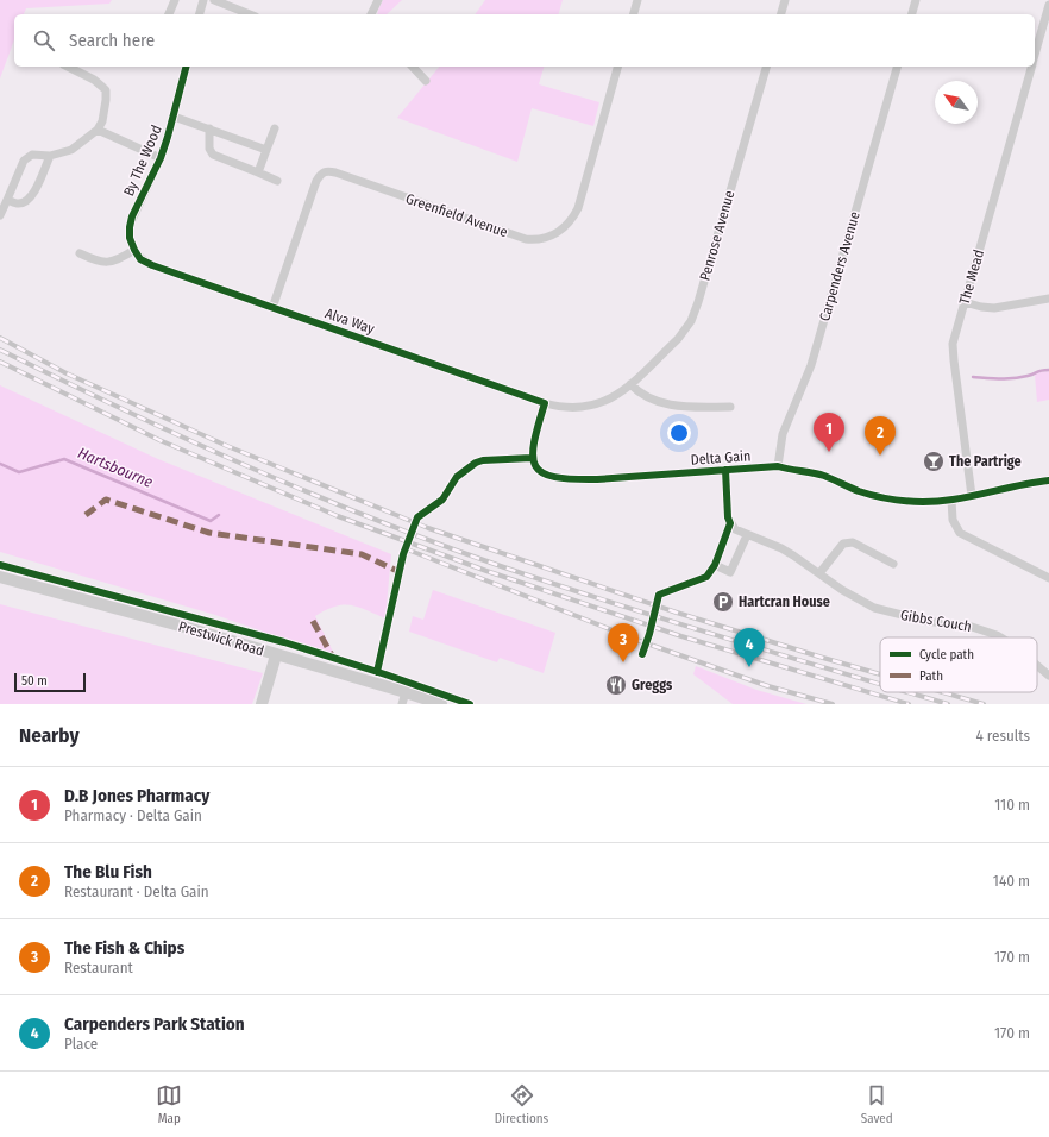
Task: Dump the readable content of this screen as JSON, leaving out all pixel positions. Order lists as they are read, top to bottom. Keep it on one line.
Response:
{"streets":{"main road":["Prestwick Road"],"street":["By The Wood","Greenfield Avenue","Penrose Avenue","Carpenders Avenue","The Mead","Alva Way","Delta Gain","Gibbs Couch"]},"crossings":[["By The Wood","Alva Way"],["Greenfield Avenue","Alva Way"],["Penrose Avenue","Alva Way"],["Penrose Avenue","Delta Gain"],["Carpenders Avenue","Delta Gain"],["The Mead","Delta Gain"],["Alva Way","Delta Gain"]],"water":["Hartsbourne"],"places":{"bar":["The Partrige"],"parking":["Hartcran House"],"restaurant":["Greggs"]},"legend":["Cycle path","Path"],"scale_bar":"50 m","north":"top left","page":{"search":"Search here","pins":["1","2","3","4"],"scale":"50 m","heading":["Nearby","4 results"],"list":[{"mark":"1","name":"D.B Jones Pharmacy","note":"Pharmacy · Delta Gain","value":"110 m"},{"mark":"2","name":"The Blu Fish","note":"Restaurant · Delta Gain","value":"140 m"},{"mark":"3","name":"The Fish & Chips","note":"Restaurant","value":"170 m"},{"mark":"4","name":"Carpenders Park Station","note":"Place","value":"170 m"}],"nav":["Map","Directions","Saved"]}}
